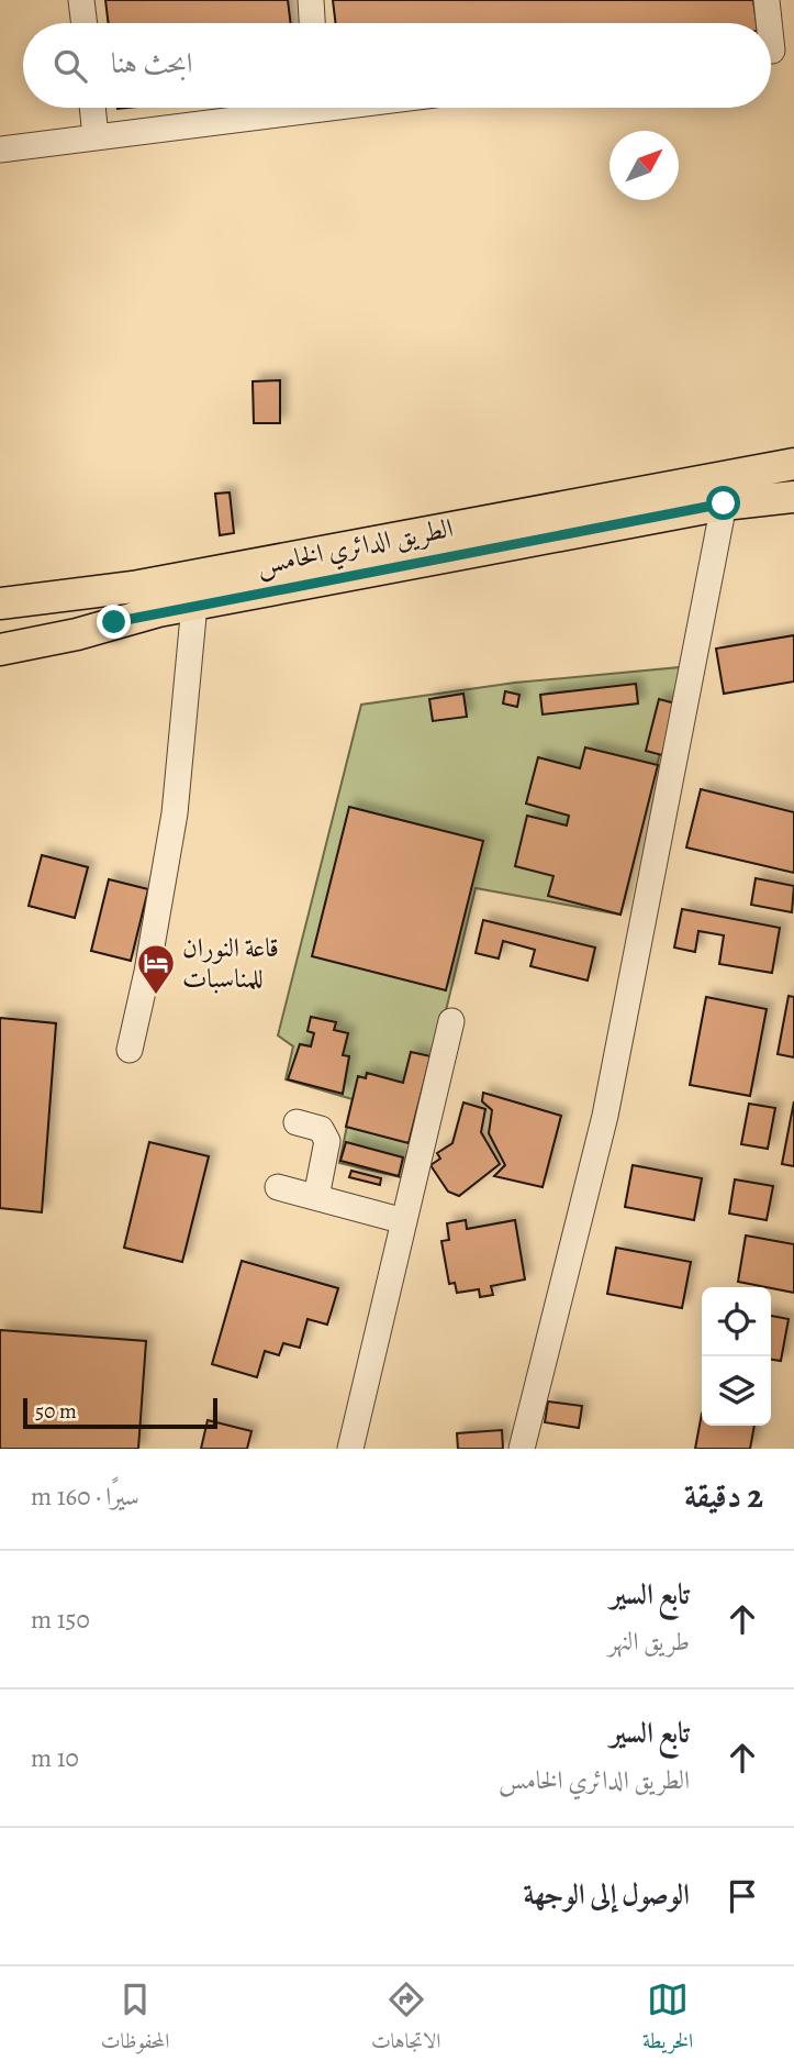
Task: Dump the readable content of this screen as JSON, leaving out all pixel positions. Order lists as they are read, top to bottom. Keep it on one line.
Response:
{"streets":{"main road":["الطريق الدائري الخامس"]},"places":{"hotel":["قاعة النوران للمناسبات"]},"scale_bar":"50 m","north":"top right","page":{"search":"ابحث هنا","scale":"50 m","heading":["2 دقيقة","سيرًا · 160 m"],"list":[["تابع السير","طريق النهر","150 m"],["تابع السير","الطريق الدائري الخامس","10 m"],"الوصول إلى الوجهة"],"nav":["الخريطة","الاتجاهات","المحفوظات"]}}
